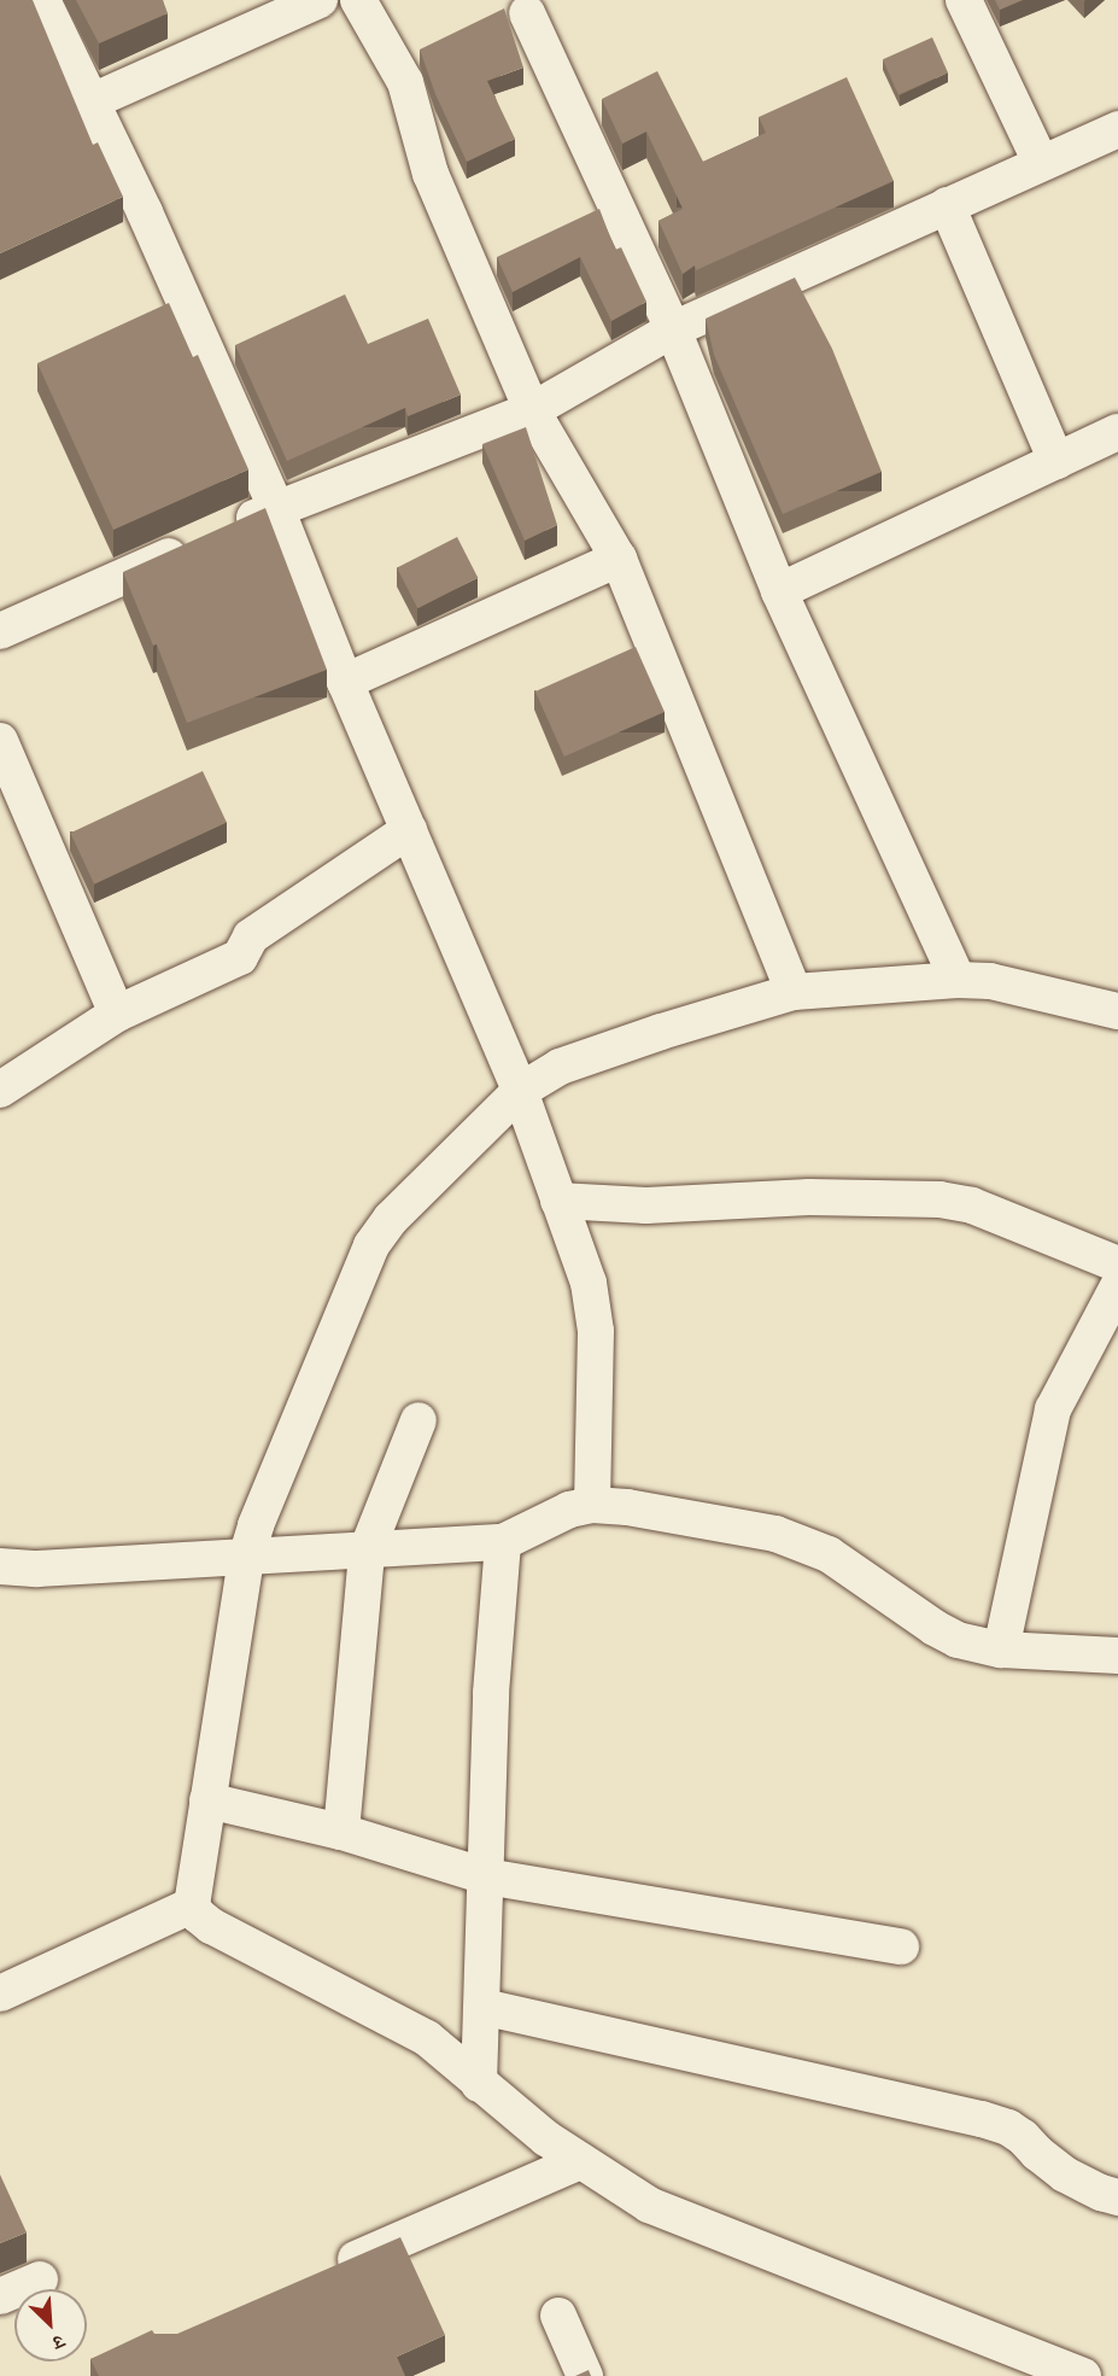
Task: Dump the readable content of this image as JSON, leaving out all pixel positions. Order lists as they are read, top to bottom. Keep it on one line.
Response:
{"north":"bottom right"}
